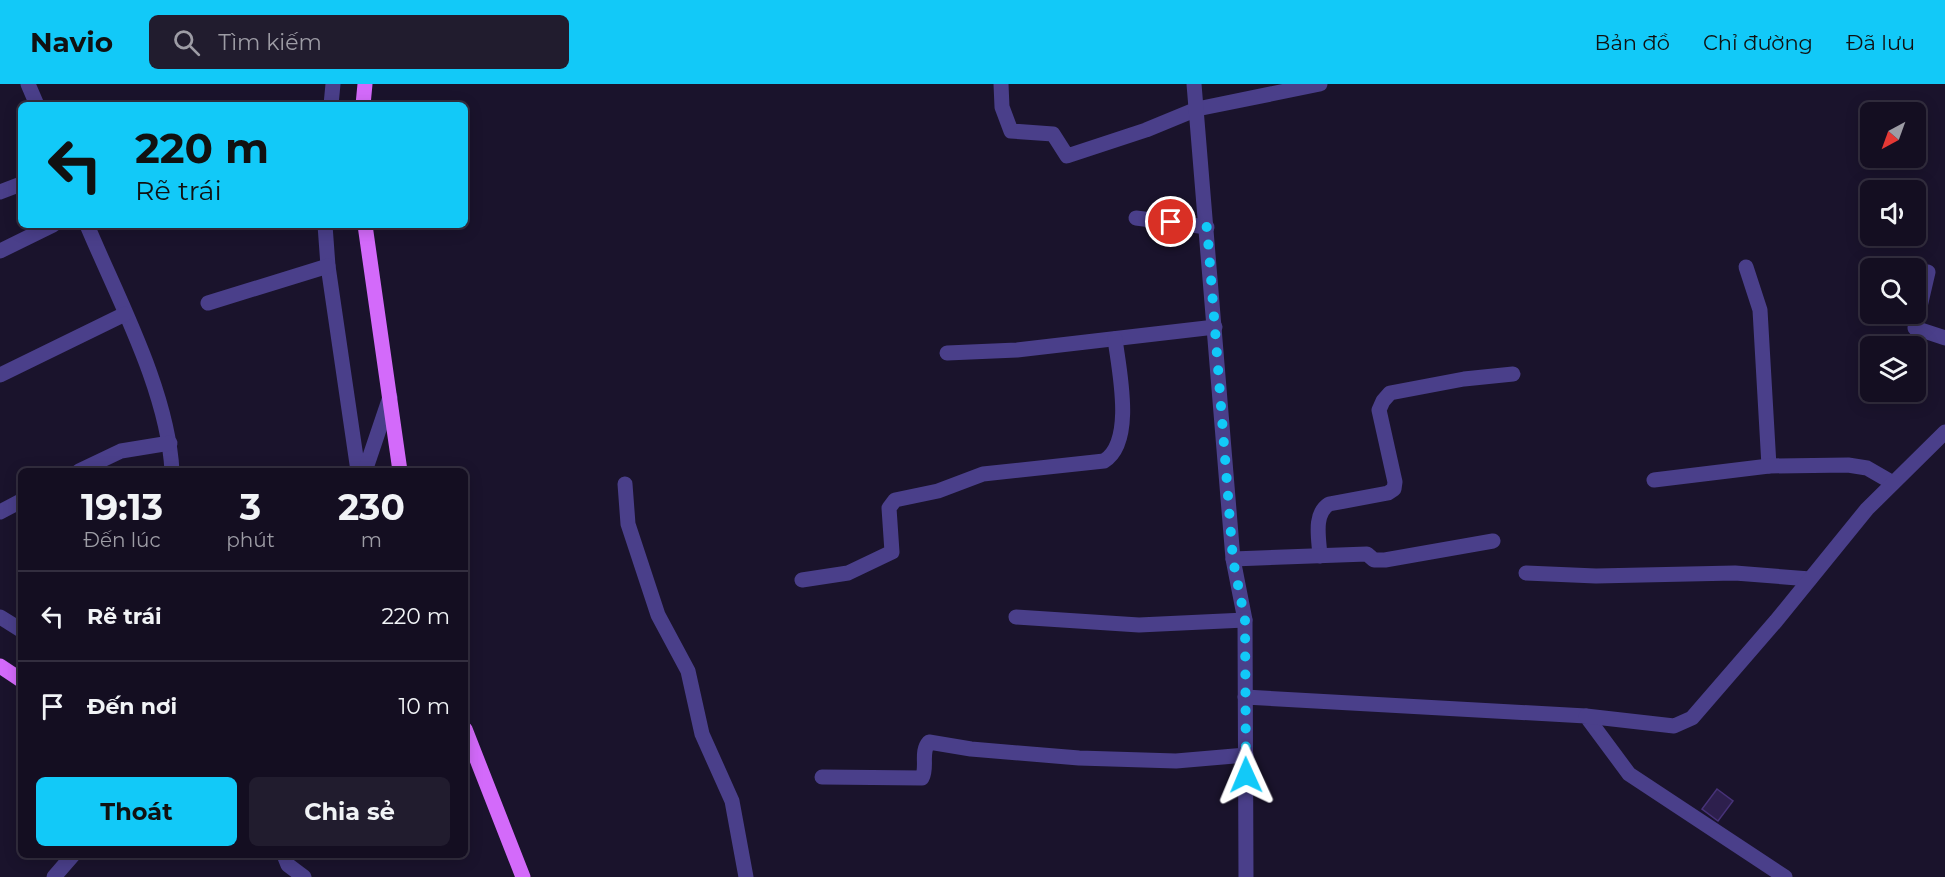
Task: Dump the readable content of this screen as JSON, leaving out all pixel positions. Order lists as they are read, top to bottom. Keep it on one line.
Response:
{"north":"bottom left","page":{"header":"Navio","search":"Tìm kiếm","nav":["Bản đồ","Chỉ đường","Đã lưu"],"turn":["220 m","Rẽ trái"],"eta":["19:13","Đến lúc","3","phút","230","m"],"list":[{"name":"Rẽ trái","value":"220 m"},{"name":"Đến nơi","value":"10 m"}],"buttons":["Thoát","Chia sẻ"]}}
